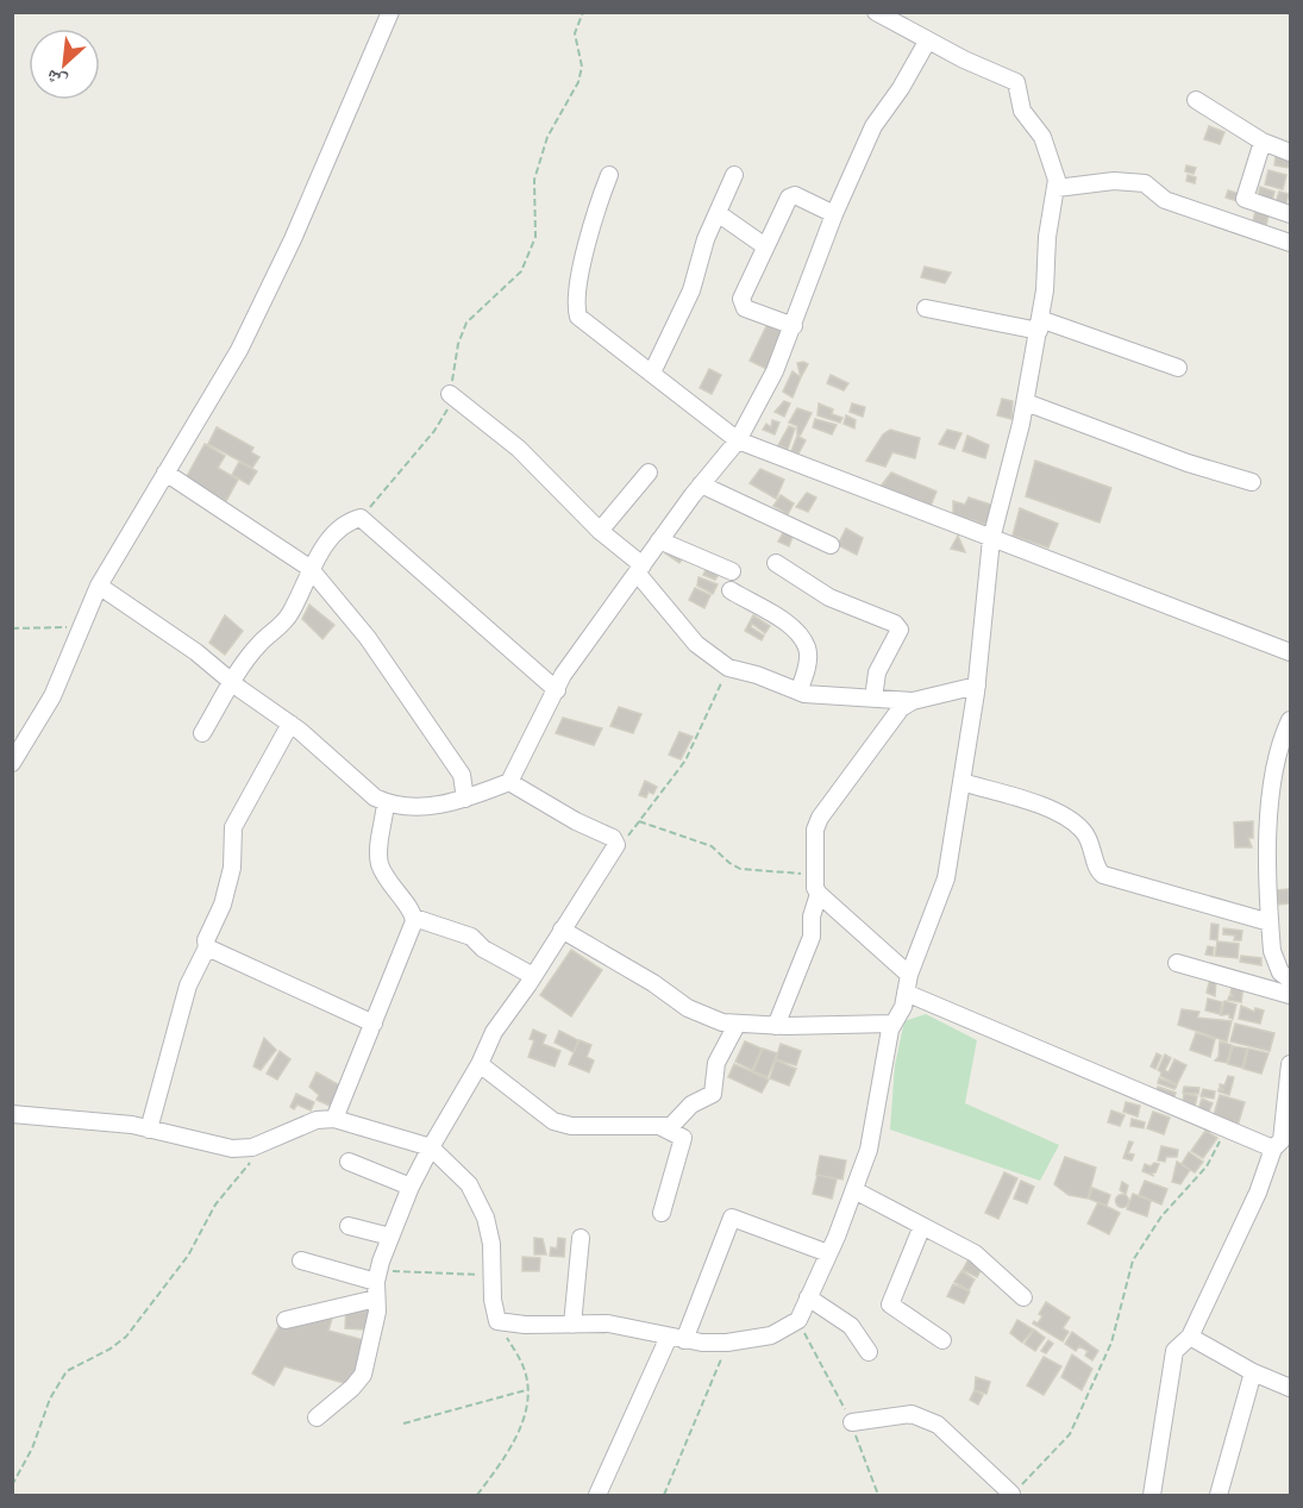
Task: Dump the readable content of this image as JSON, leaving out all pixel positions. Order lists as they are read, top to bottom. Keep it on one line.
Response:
{"north":"bottom left"}
